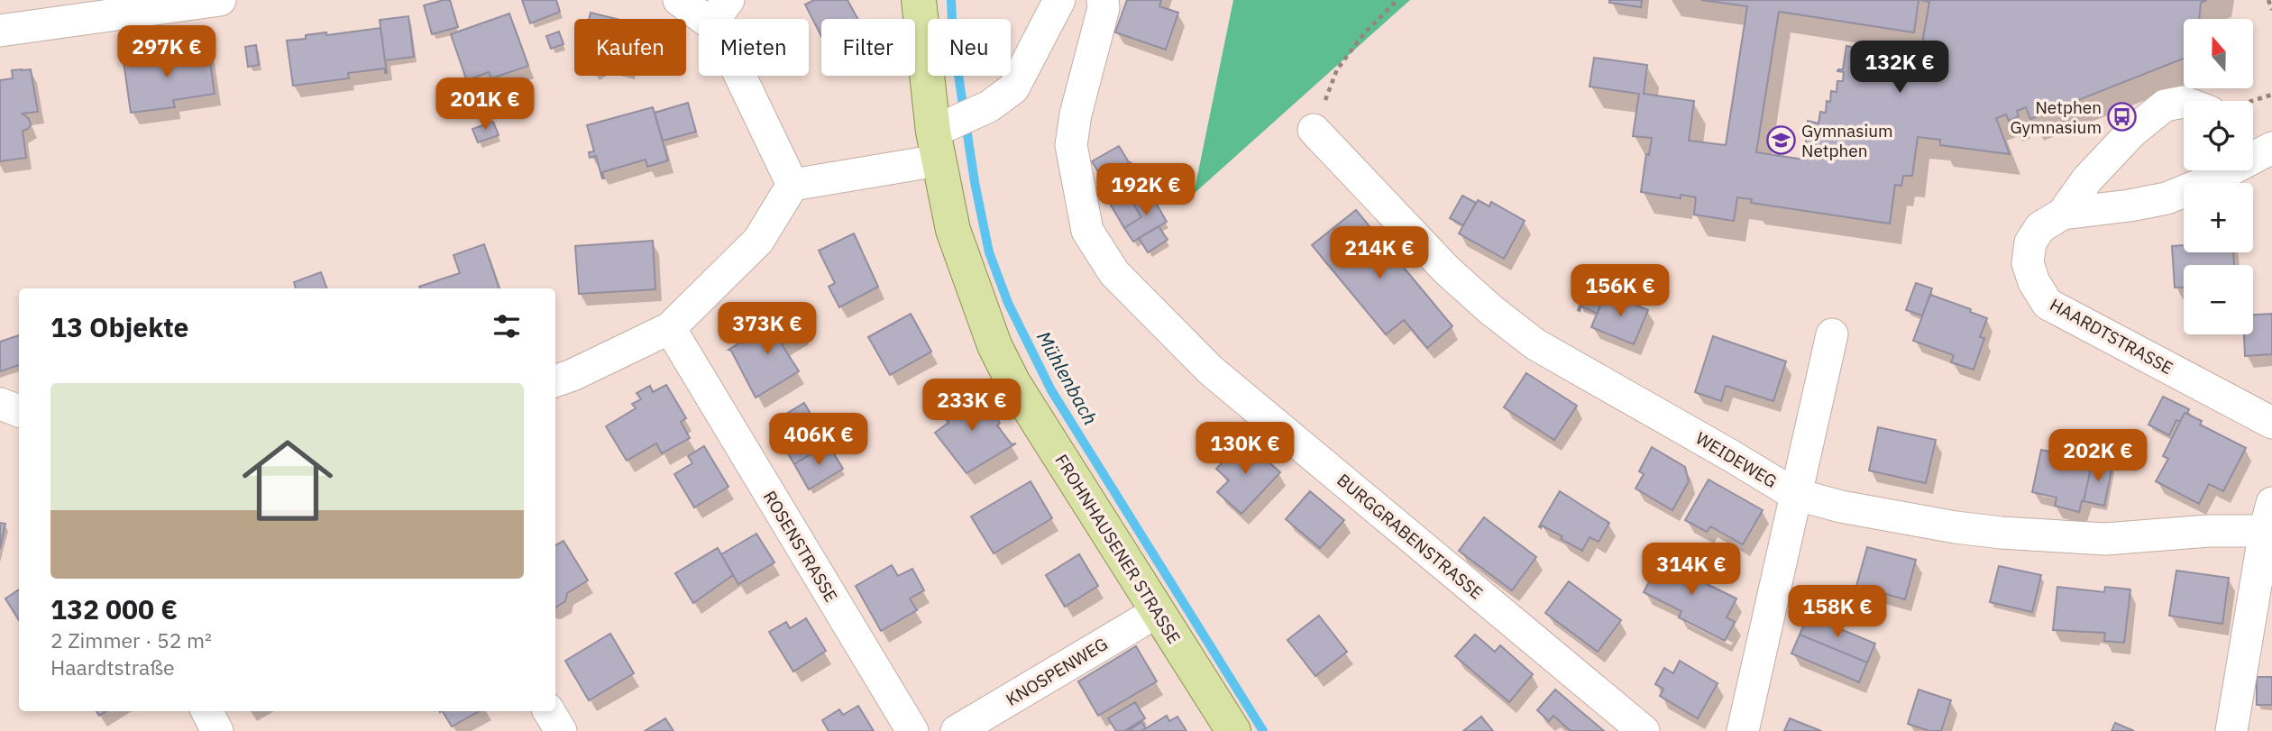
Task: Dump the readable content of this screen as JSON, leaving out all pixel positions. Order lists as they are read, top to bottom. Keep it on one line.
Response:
{"streets":{"main road":["FROHNHAUSENER STRASSE"],"street":["HAARDTSTRASSE","WEIDEWEG","BURGGRABENSTRASSE","ROSENSTRASSE","KNOSPENWEG"]},"crossings":[["FROHNHAUSENER STRASSE","KNOSPENWEG"]],"water":["Mühlenbach"],"places":{"bus stop":["Netphen Gymnasium"],"school or university":["Gymnasium Netphen"]},"north":"top","page":{"map_buttons":["+","−"],"chip":["Kaufen","Mieten","Filter","Neu"],"price":["297K €","132K €","201K €","192K €","214K €","156K €","373K €","233K €","406K €","130K €","202K €","314K €","158K €"],"heading":"13 Objekte","list":[{"name":"132 000 €","note":"2 Zimmer · 52 m² · Haardtstraße"}]}}
